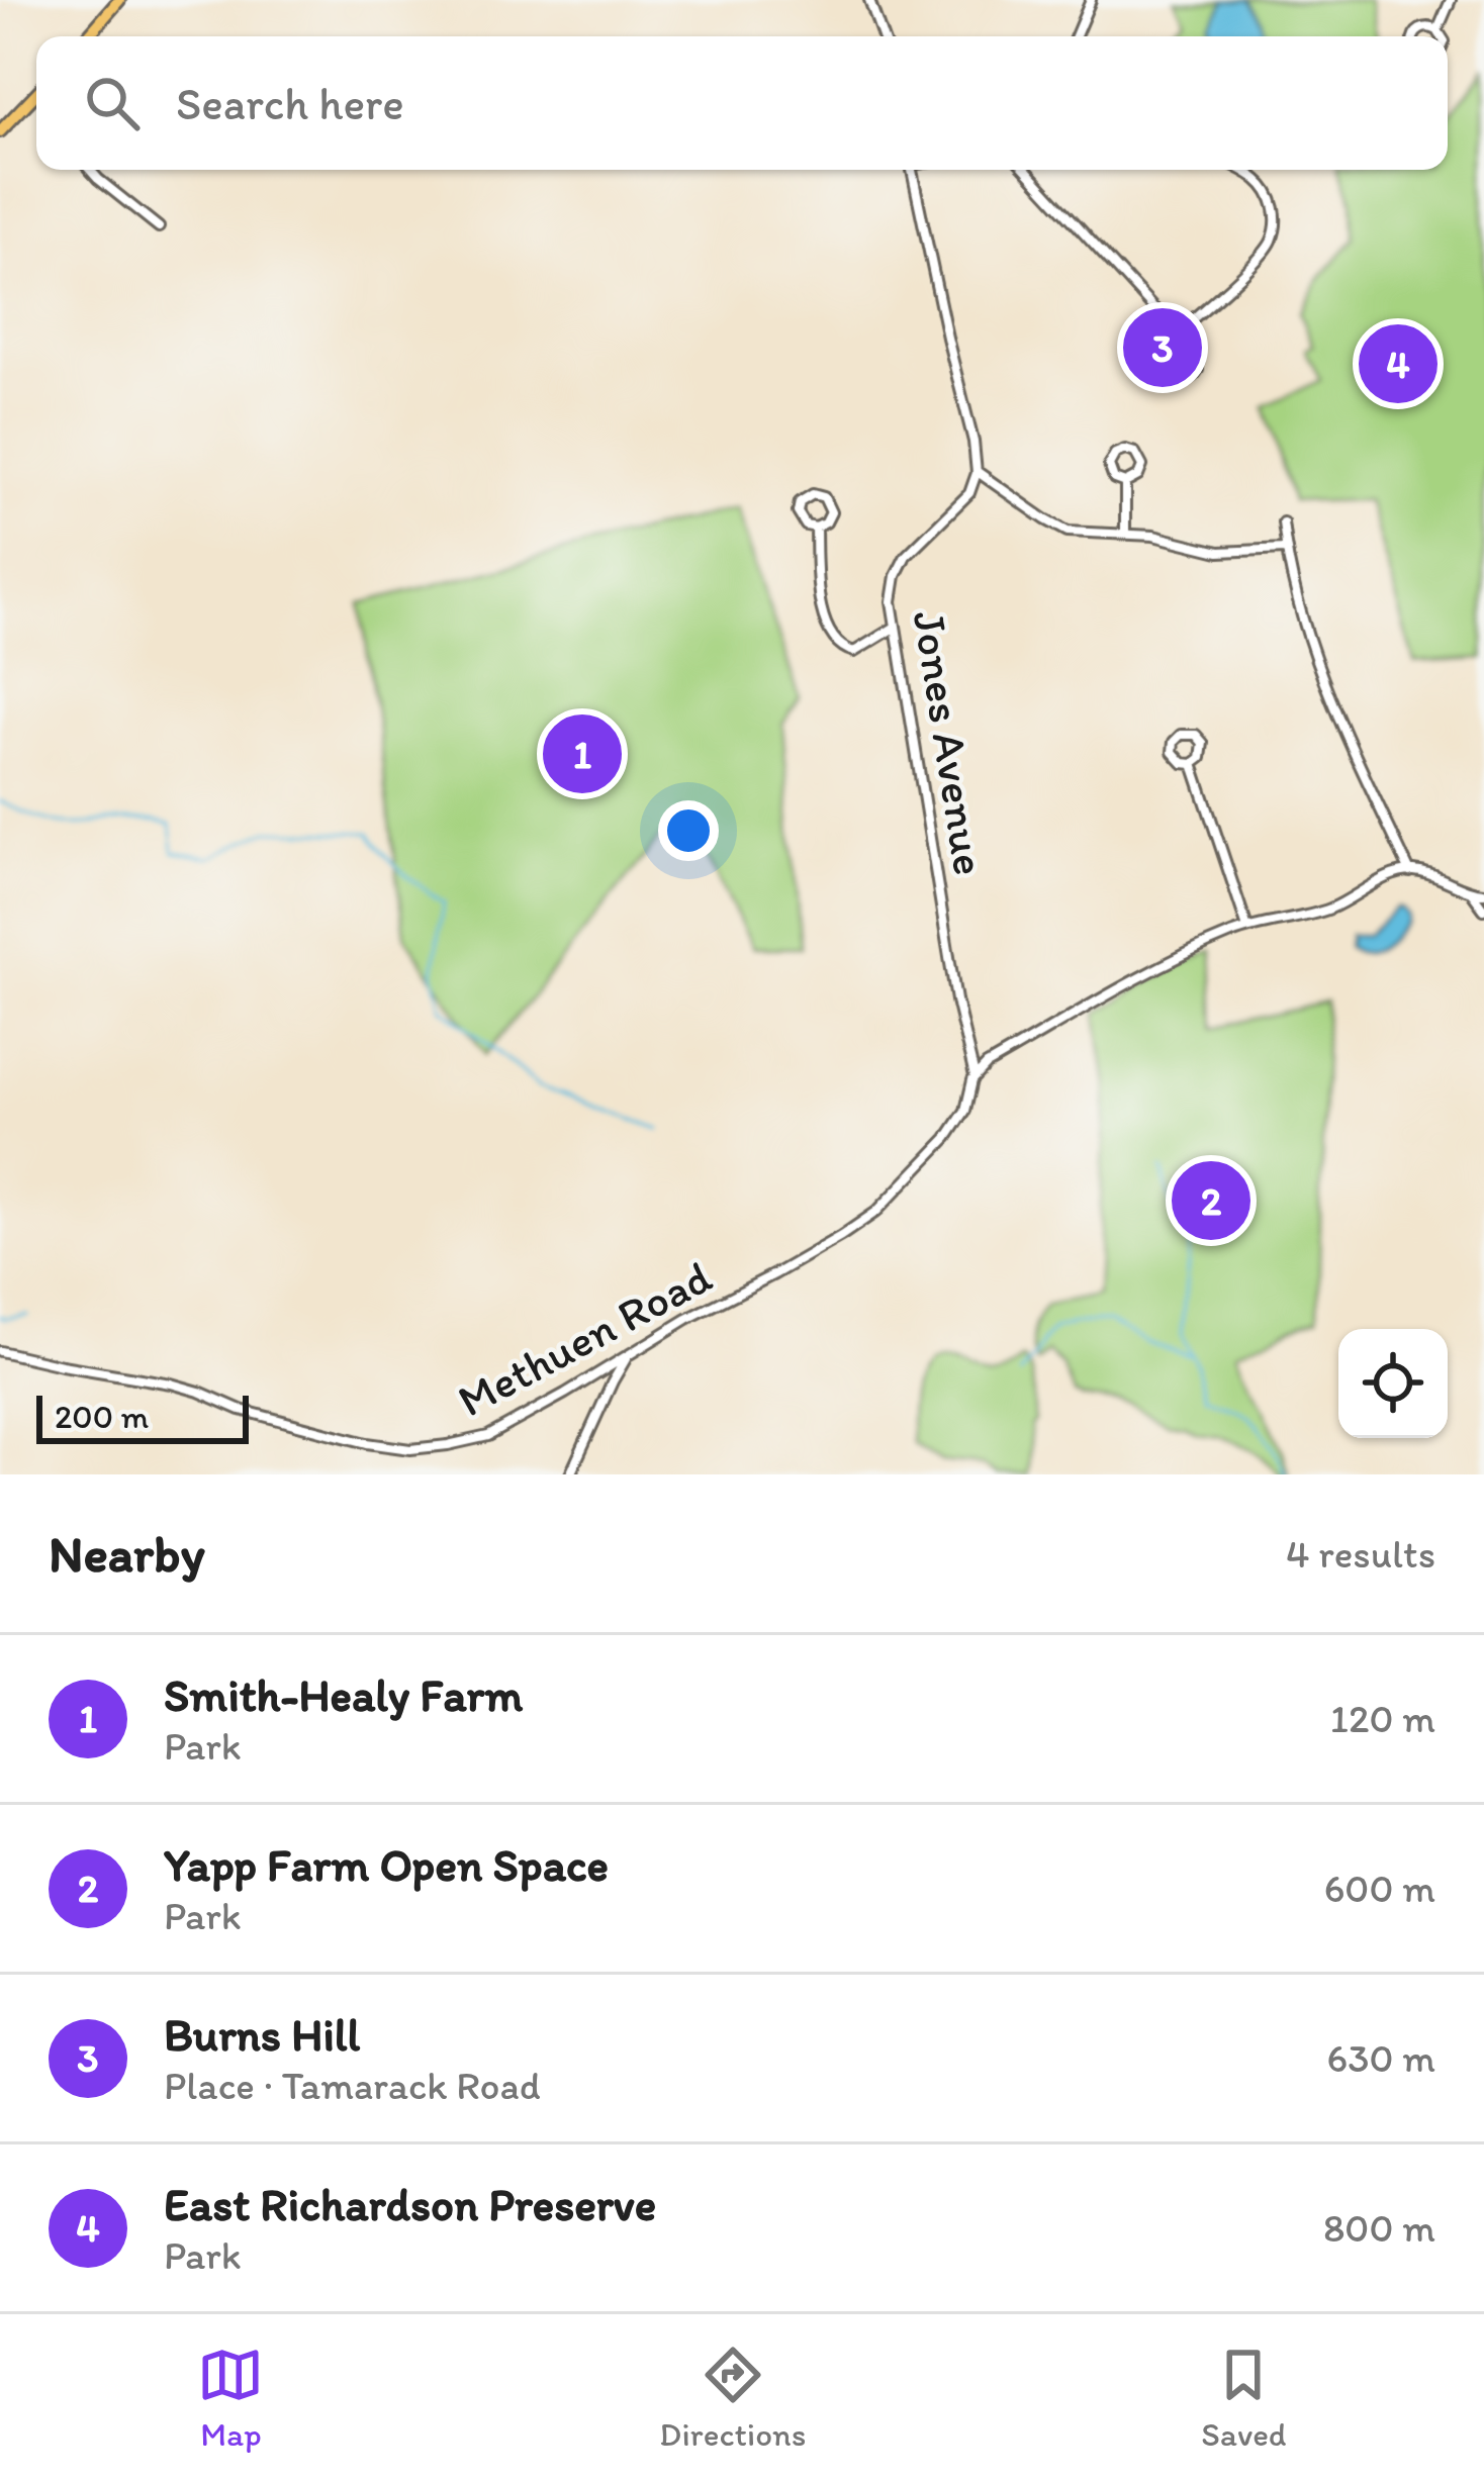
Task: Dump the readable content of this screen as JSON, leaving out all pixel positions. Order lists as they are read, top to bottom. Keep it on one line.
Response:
{"streets":{"street":["Jones Avenue","Methuen Road"]},"crossings":[["Jones Avenue","Methuen Road"]],"scale_bar":"200 m","page":{"search":"Search here","pins":["3","4","1","2"],"scale":"200 m","heading":["Nearby","4 results"],"list":[{"mark":"1","name":"Smith-Healy Farm","note":"Park","value":"120 m"},{"mark":"2","name":"Yapp Farm Open Space","note":"Park","value":"600 m"},{"mark":"3","name":"Burns Hill","note":"Place · Tamarack Road","value":"630 m"},{"mark":"4","name":"East Richardson Preserve","note":"Park","value":"800 m"}],"nav":["Map","Directions","Saved"]}}
